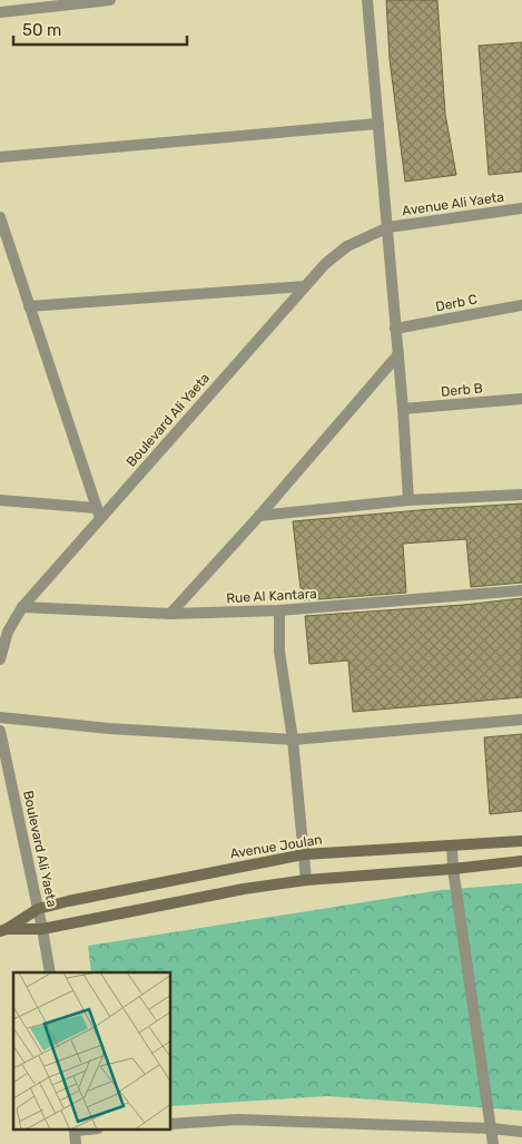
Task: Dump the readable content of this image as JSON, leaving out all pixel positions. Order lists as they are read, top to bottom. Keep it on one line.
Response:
{"streets":{"street":["Avenue Ali Yaeta","Derb C","Derb B","Boulevard Ali Yaeta","Rue Al Kantara","Avenue Joulan"]},"crossings":[["Avenue Ali Yaeta","Boulevard Ali Yaeta"],["Boulevard Ali Yaeta","Rue Al Kantara"],["Boulevard Ali Yaeta","Avenue Joulan"]],"scale_bar":"50 m"}
